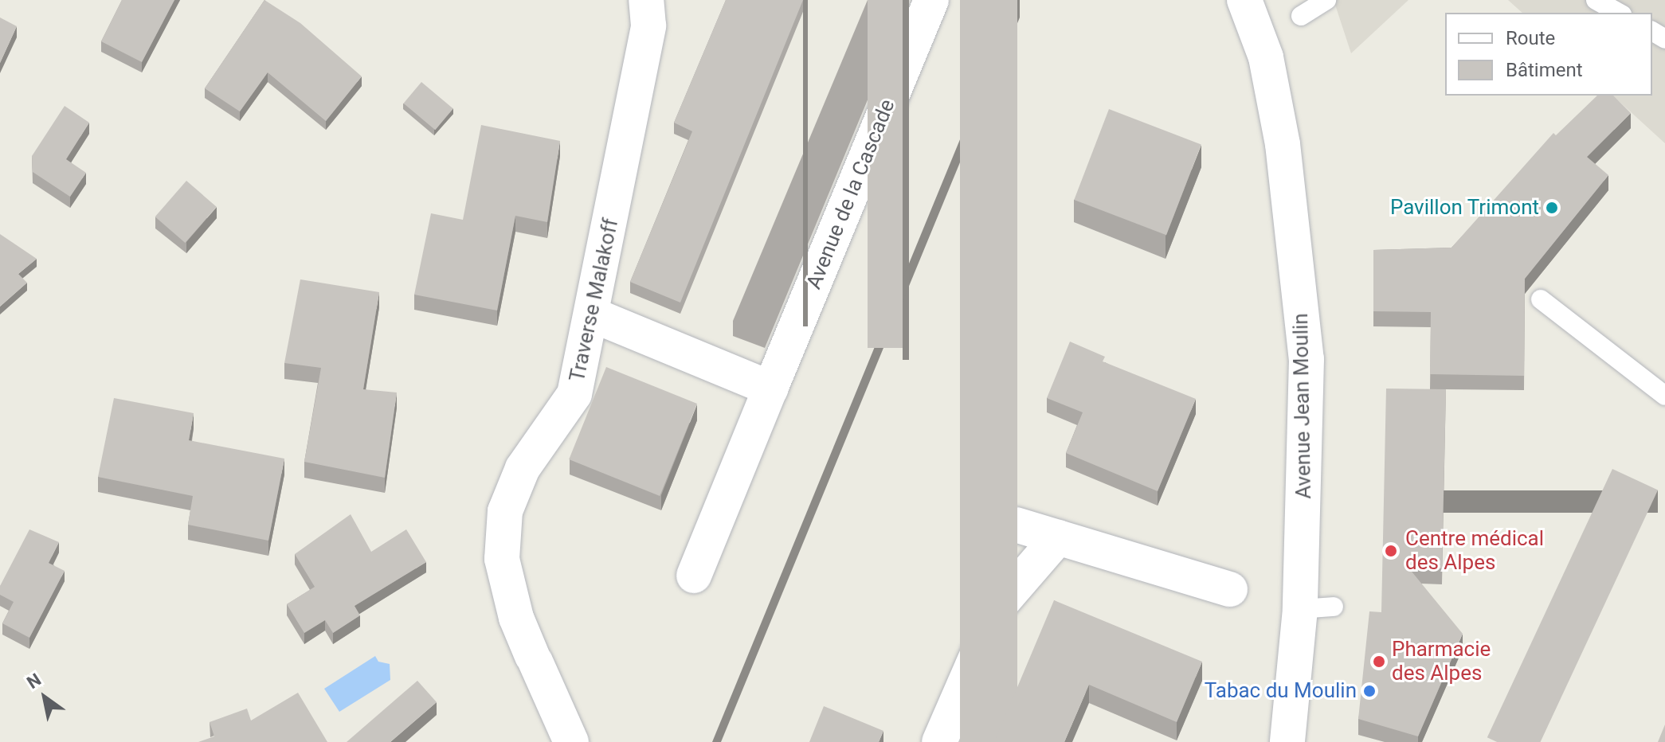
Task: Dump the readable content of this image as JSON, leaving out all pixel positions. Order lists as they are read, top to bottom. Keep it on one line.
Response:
{"streets":{"street":["Avenue de la Cascade","Traverse Malakoff","Avenue Jean Moulin"]},"places":["Pavillon Trimont","Centre médical des Alpes","Pharmacie des Alpes","Tabac du Moulin"],"legend":["Route","Bâtiment"],"north":"top left"}
